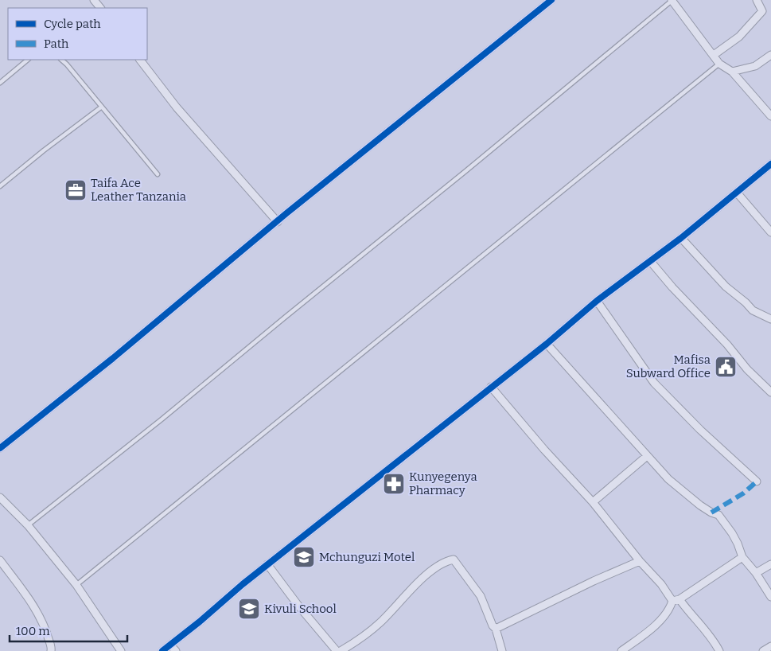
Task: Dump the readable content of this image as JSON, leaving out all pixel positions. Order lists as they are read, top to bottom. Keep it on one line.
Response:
{"places":{"office":["Taifa Ace Leather Tanzania"],"public building":["Mafisa Subward Office"],"pharmacy":["Kunyegenya Pharmacy"],"school or university":["Mchunguzi Motel","Kivuli School"]},"legend":["Cycle path","Path"],"scale_bar":"100 m"}
